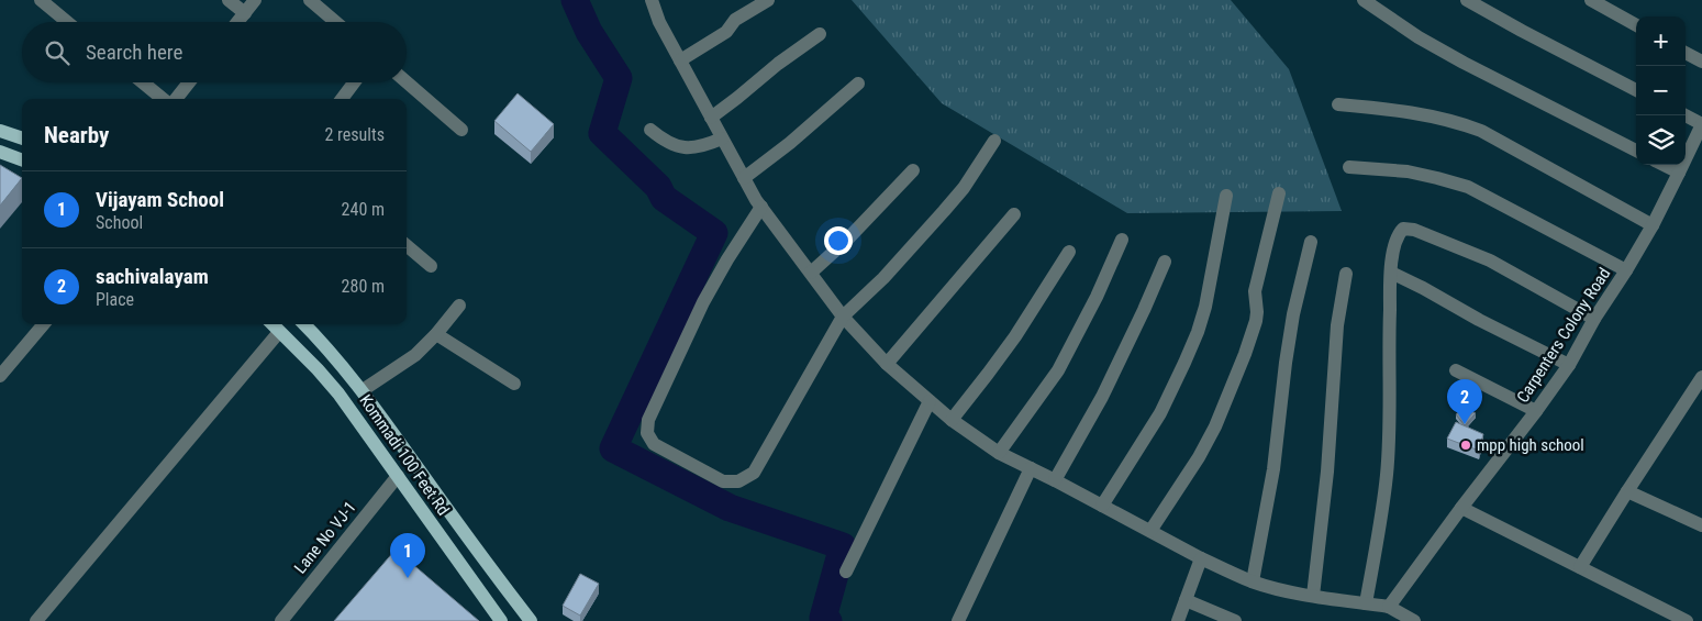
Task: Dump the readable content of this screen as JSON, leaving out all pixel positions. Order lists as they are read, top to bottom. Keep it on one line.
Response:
{"streets":{"main road":["Kommadi 100 Feet Rd"],"street":["Carpenters Colony Road","Lane No VJ-1"]},"crossings":[["Kommadi 100 Feet Rd","Lane No VJ-1"]],"places":["mpp high school"],"page":{"map_buttons":["+","−"],"search":"Search here","heading":["Nearby","2 results"],"list":[{"mark":"1","name":"Vijayam School","note":"School","value":"240 m"},{"mark":"2","name":"sachivalayam","note":"Place","value":"280 m"}],"pins":["2","1"]}}
